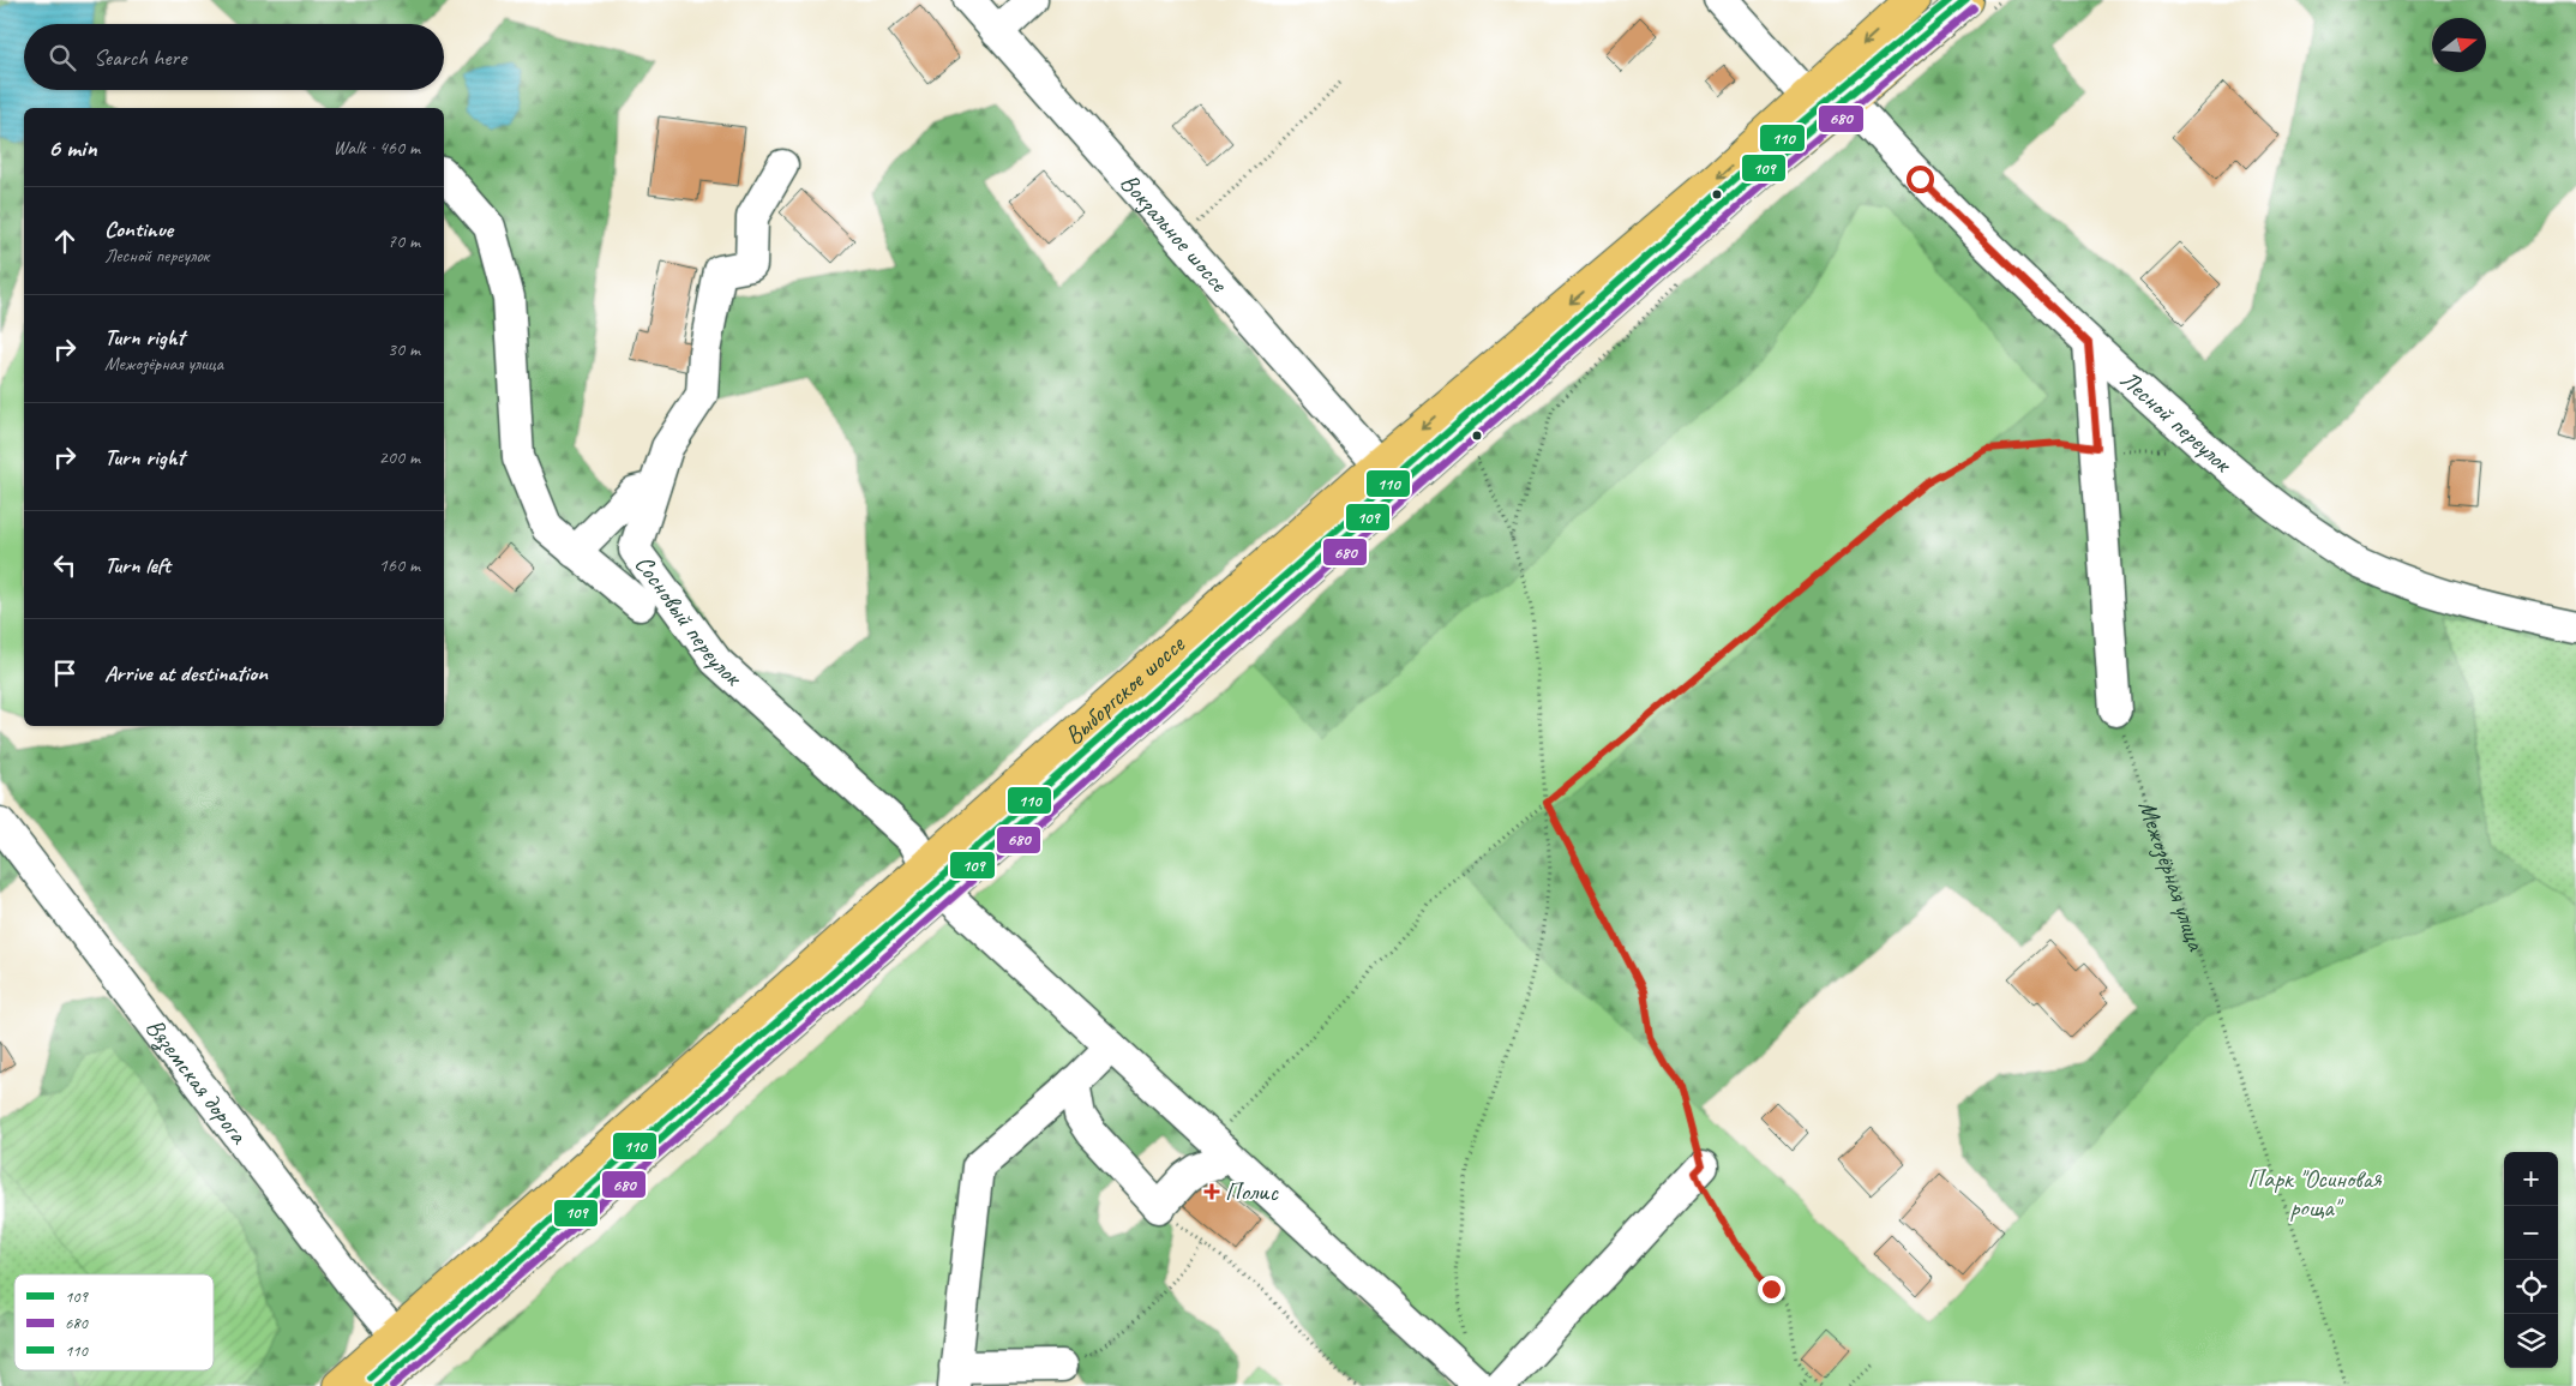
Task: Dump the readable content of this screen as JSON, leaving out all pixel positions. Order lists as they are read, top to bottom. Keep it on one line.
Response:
{"streets":{"main road":["Выборгское шоссе"],"street":["Вокзальное шоссе","Лесной переулок","Сосновый переулок","Вяземская дорога"],"path":["Межозёрная улица"]},"crossings":[["Вокзальное шоссе","Выборгское шоссе"],["Лесной переулок","Выборгское шоссе"],["Сосновый переулок","Выборгское шоссе"],["Выборгское шоссе","Вяземская дорога"]],"parks":["Парк \"Осиновая роща\""],"places":{"health":["Полис"]},"lines":["transit line 109","transit line 110","transit line 680"],"legend":["109","680","110"],"north":"right","page":{"search":"Search here","heading":["6 min","Walk · 460 m"],"list":[["Continue","Лесной переулок","70 m"],["Turn right","Межозёрная улица","30 m"],["Turn right","200 m"],["Turn left","160 m"],"Arrive at destination"],"map_buttons":["+","−"]}}
